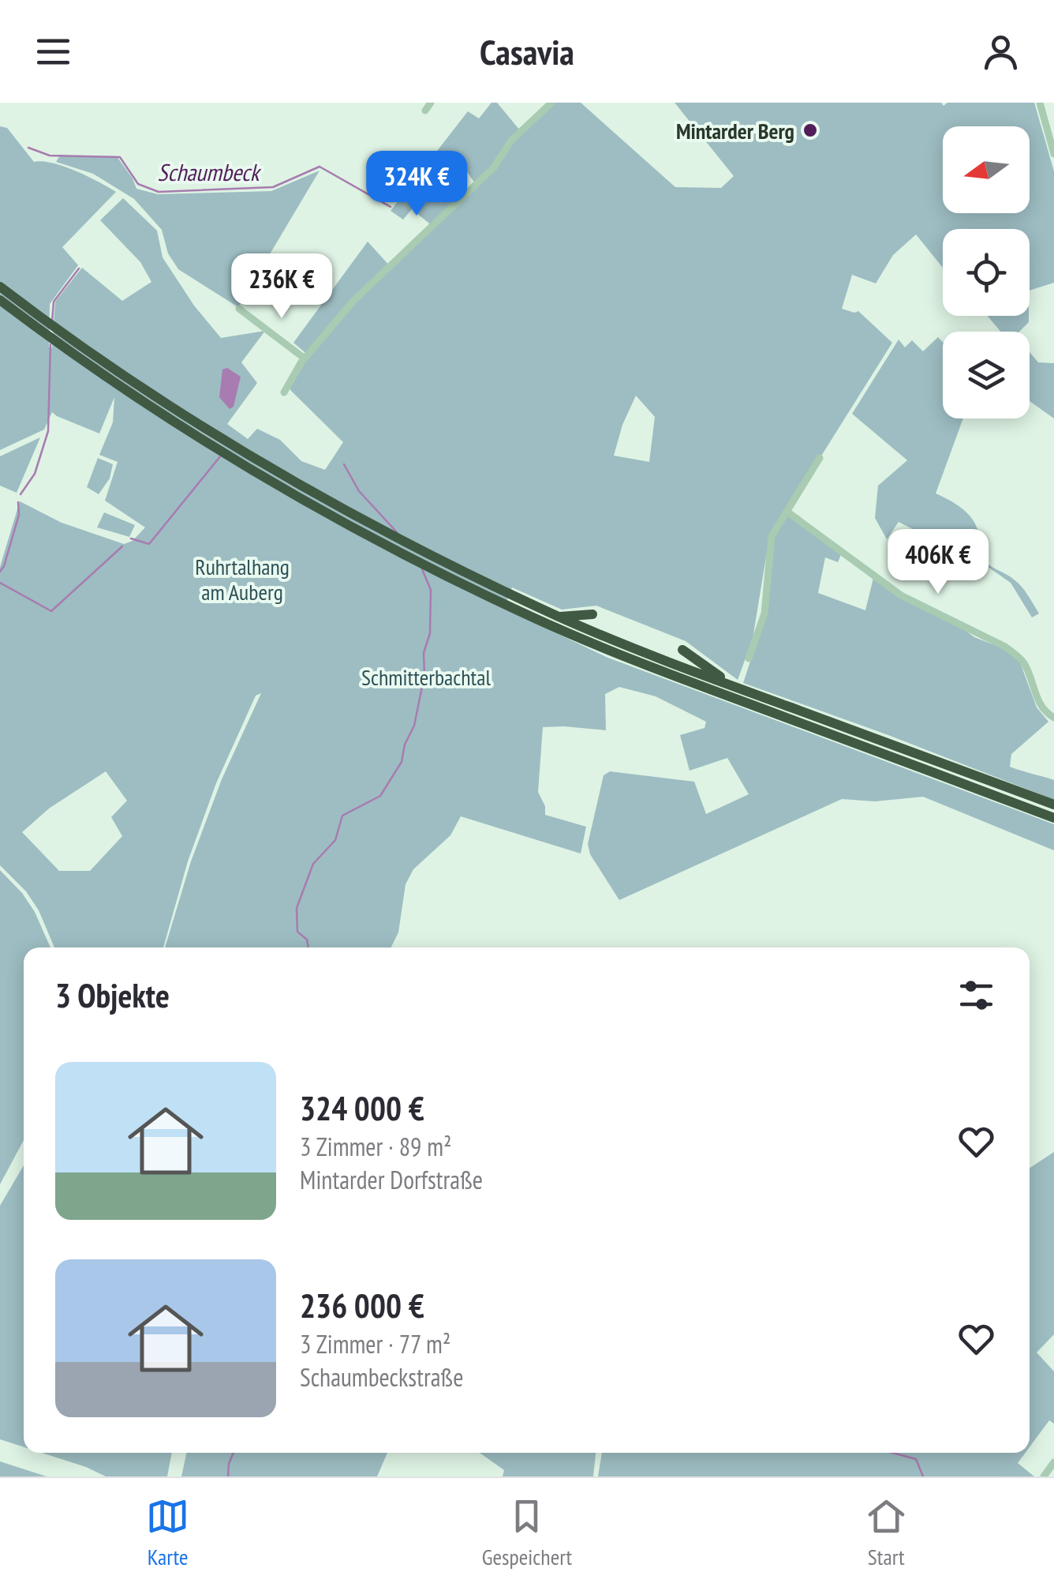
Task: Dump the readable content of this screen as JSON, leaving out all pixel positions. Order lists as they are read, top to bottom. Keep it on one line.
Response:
{"water":["Schaumbeck"],"parks":["Ruhrtalhang am Auberg","Schmitterbachtal"],"places":["Mintarder Berg"],"north":"left","page":{"header":"Casavia","price":["324K €","236K €","406K €"],"heading":"3 Objekte","list":[{"name":"324 000 €","note":"3 Zimmer · 89 m² · Mintarder Dorfstraße"},{"name":"236 000 €","note":"3 Zimmer · 77 m² · Schaumbeckstraße"}],"tabs":["Karte","Gespeichert","Start"]}}
